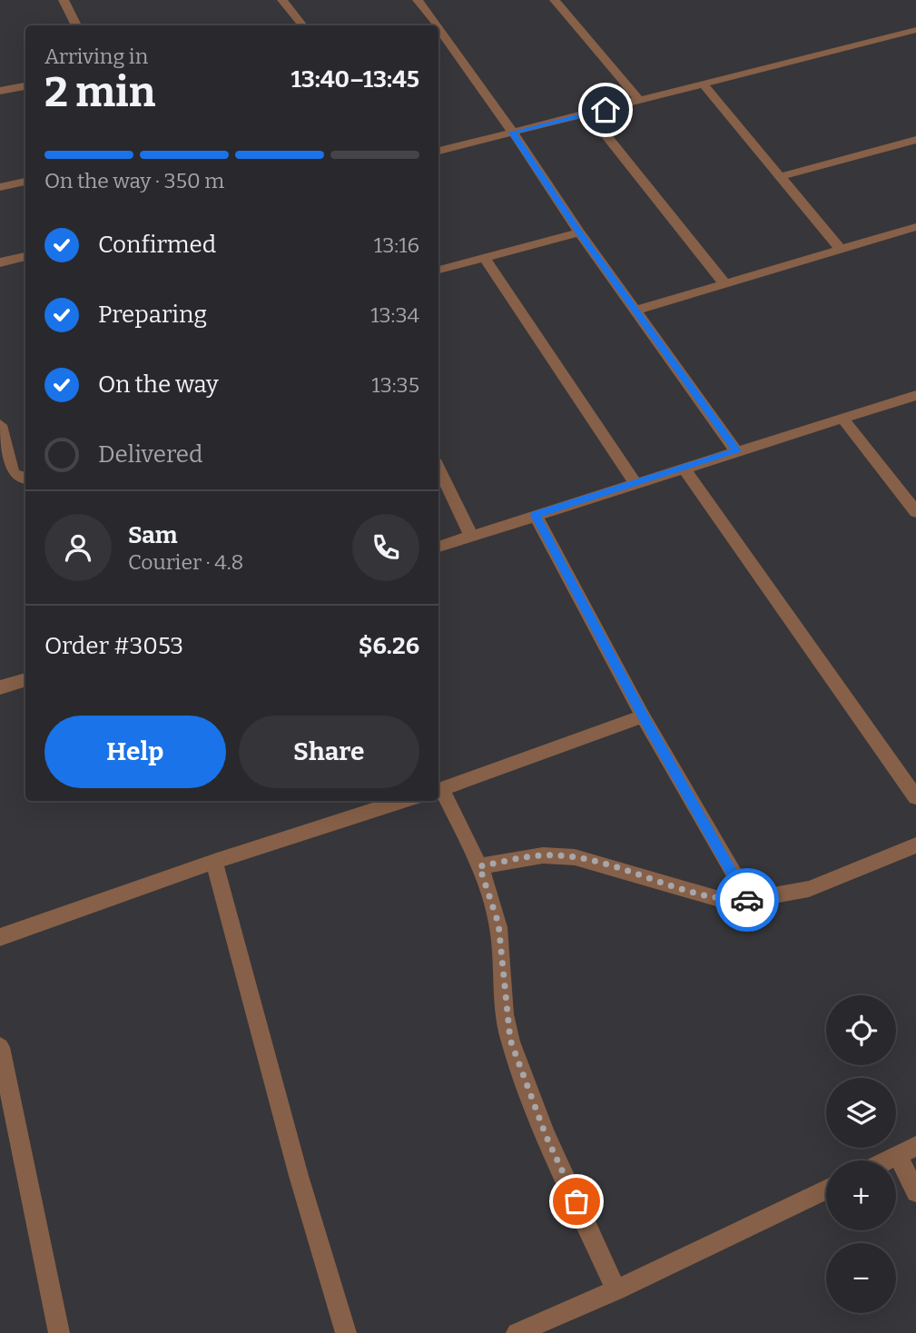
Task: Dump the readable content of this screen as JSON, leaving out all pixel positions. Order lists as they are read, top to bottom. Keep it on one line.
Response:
{"page":{"heading":["2 min","Arriving in","13:40–13:45"],"panel":["Sam","Courier · 4.8","Order #3053","$6.26"],"bar":"On the way · 350 m","list":[["Confirmed","13:16"],["Preparing","13:34"],["On the way","13:35"],"Delivered"],"buttons":["Help","Share"],"map_buttons":["+","−"]}}
